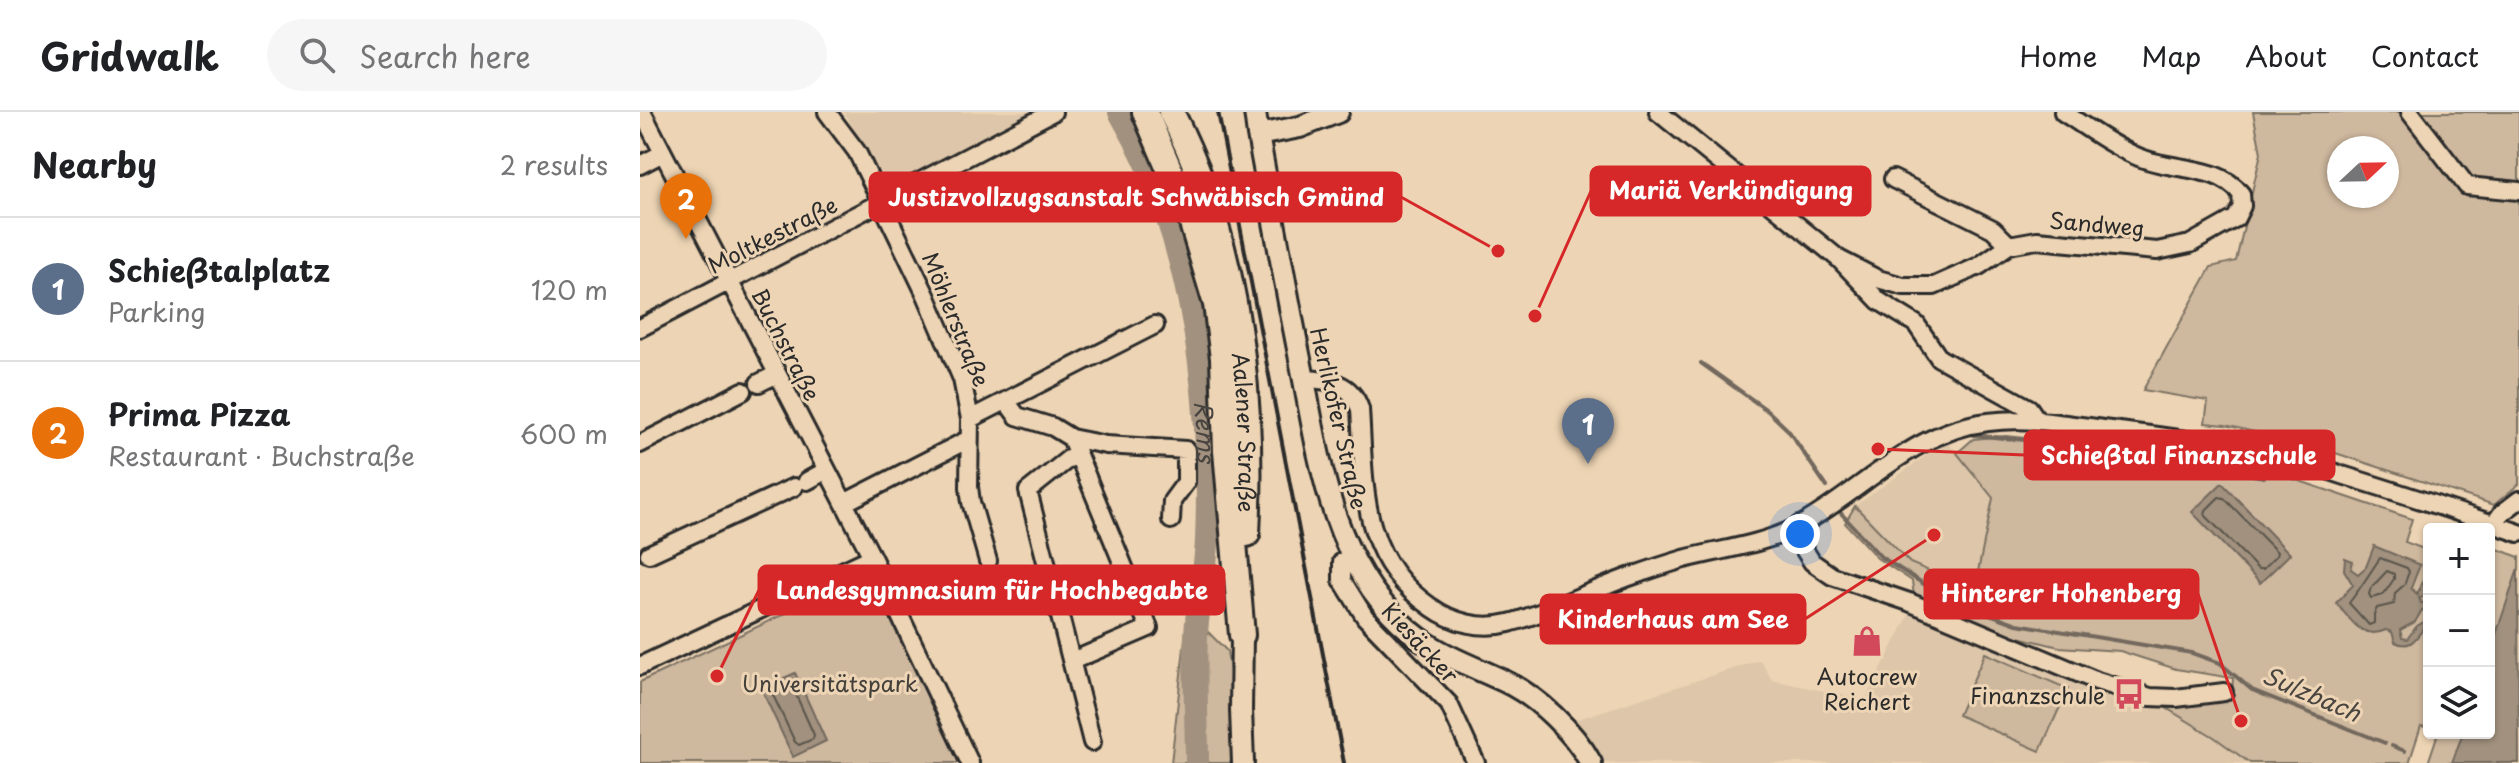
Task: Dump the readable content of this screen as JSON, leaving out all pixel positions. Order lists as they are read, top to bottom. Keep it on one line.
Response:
{"streets":{"highway":["Aalener Straße"],"main road":["Herlikofer Straße"],"street":["Sandweg","Moltkestraße","Möhlerstraße","Buchstraße","Kiesäcker"]},"crossings":[["Moltkestraße","Möhlerstraße"],["Moltkestraße","Buchstraße"],["Herlikofer Straße","Kiesäcker"]],"water":["Rems","Sulzbach"],"parks":["Universitätspark"],"places":{"other":["Justizvollzugsanstalt Schwäbisch Gmünd","Mariä Verkündigung","Schießtal Finanzschule","Kinderhaus am See","Landesgymnasium für Hochbegabte","Hinterer Hohenberg"],"shop":["Autocrew Reichert"],"bus stop":["Finanzschule"]},"north":"right","page":{"header":"Gridwalk","search":"Search here","nav":["Home","Map","About","Contact"],"heading":["Nearby","2 results"],"pins":["2","1"],"list":[{"mark":"1","name":"Schießtalplatz","note":"Parking","value":"120 m"},{"mark":"2","name":"Prima Pizza","note":"Restaurant · Buchstraße","value":"600 m"}],"map_buttons":["+","−"]}}
